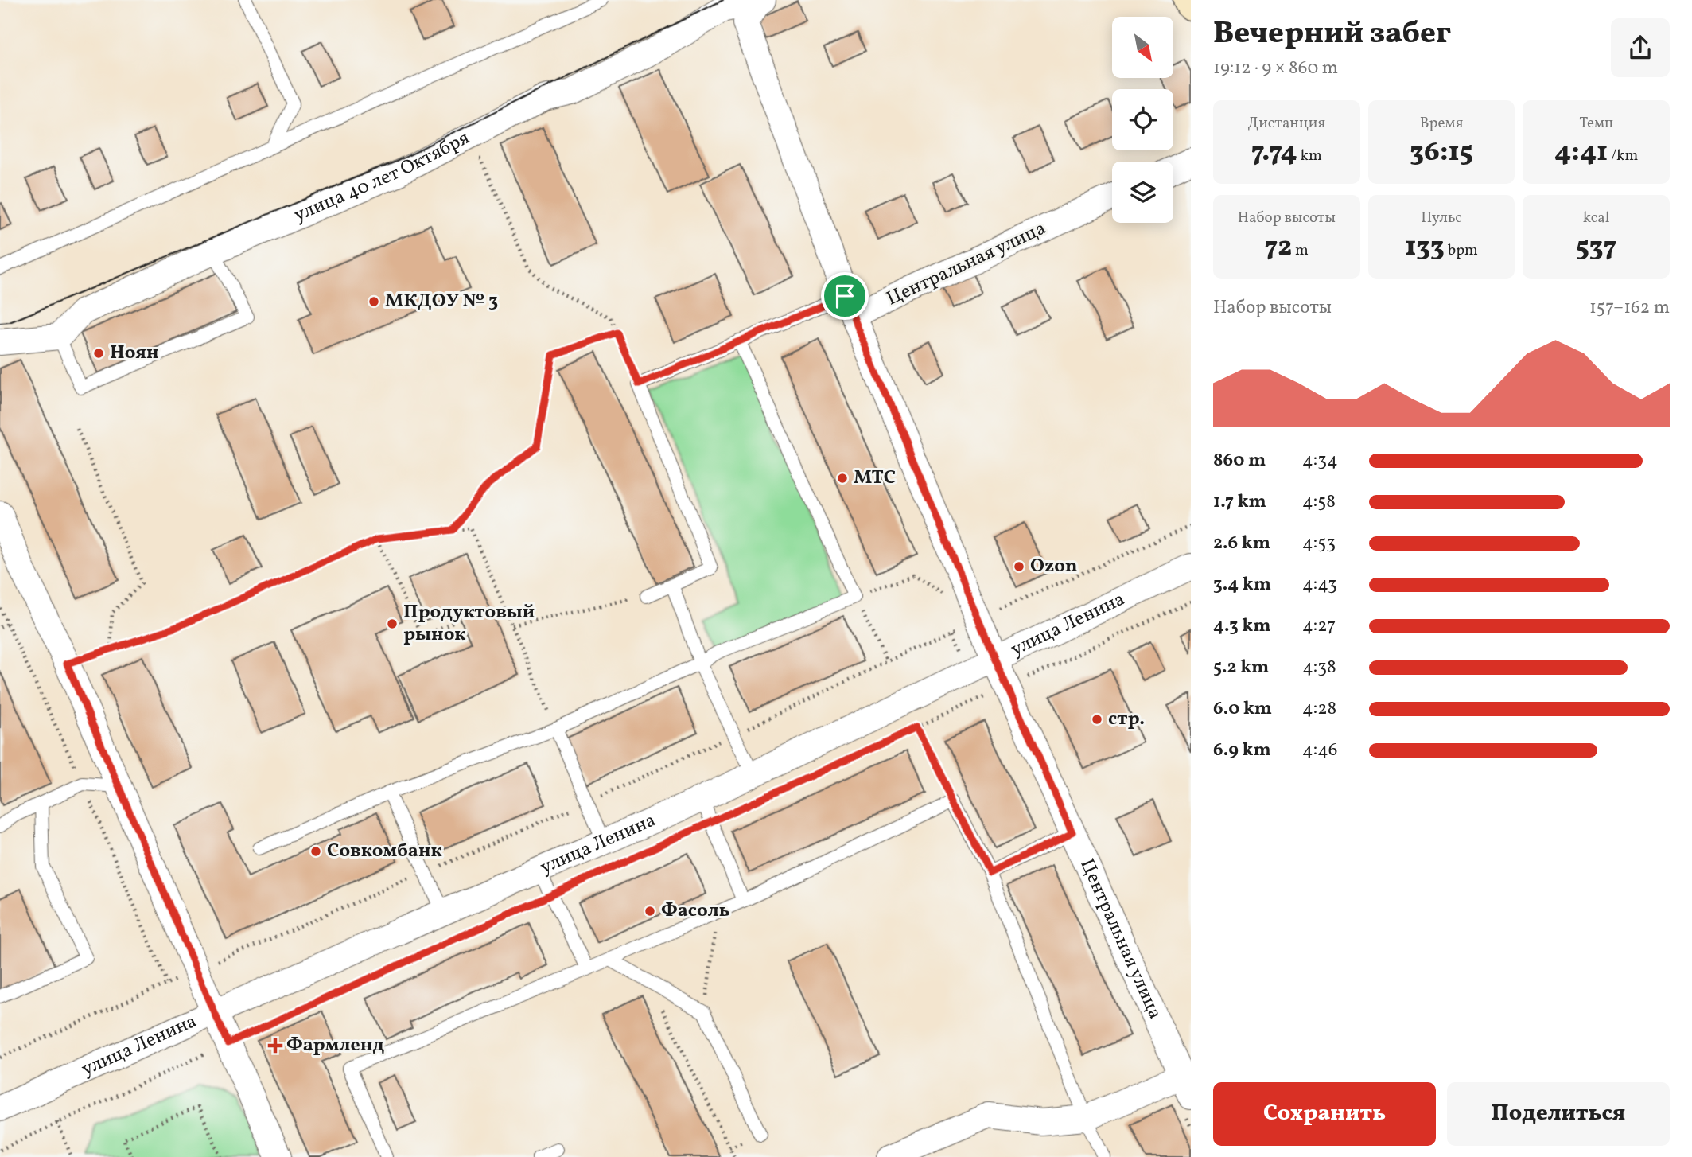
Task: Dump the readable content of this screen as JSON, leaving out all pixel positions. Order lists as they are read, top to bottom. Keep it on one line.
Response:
{"streets":{"street":["улица 40 лет Октября","Центральная улица","улица Ленина"]},"crossings":[["Центральная улица","улица Ленина"]],"places":{"other":["МКДОУ № 3","Ноян","МТС","Ozon","Продуктовый рынок","стр.","Совкомбанк","Фасоль"],"health":["Фармленд"]},"north":"bottom right","page":{"heading":["Вечерний забег","19:12 · 9 × 860 m"],"stats":[["Дистанция","7.74 km"],["Время","36:15"],["Темп","4:41 /km"],["Набор высоты","72 m"],["Пульс","133 bpm"],["kcal","537"]],"chart":["Набор высоты","157–162 m"],"list":[{"name":"860 m","note":"4:34"},{"name":"1.7 km","note":"4:58"},{"name":"2.6 km","note":"4:53"},{"name":"3.4 km","note":"4:43"},{"name":"4.3 km","note":"4:27"},{"name":"5.2 km","note":"4:38"},{"name":"6.0 km","note":"4:28"},{"name":"6.9 km","note":"4:46"}],"buttons":["Сохранить","Поделиться"]}}
